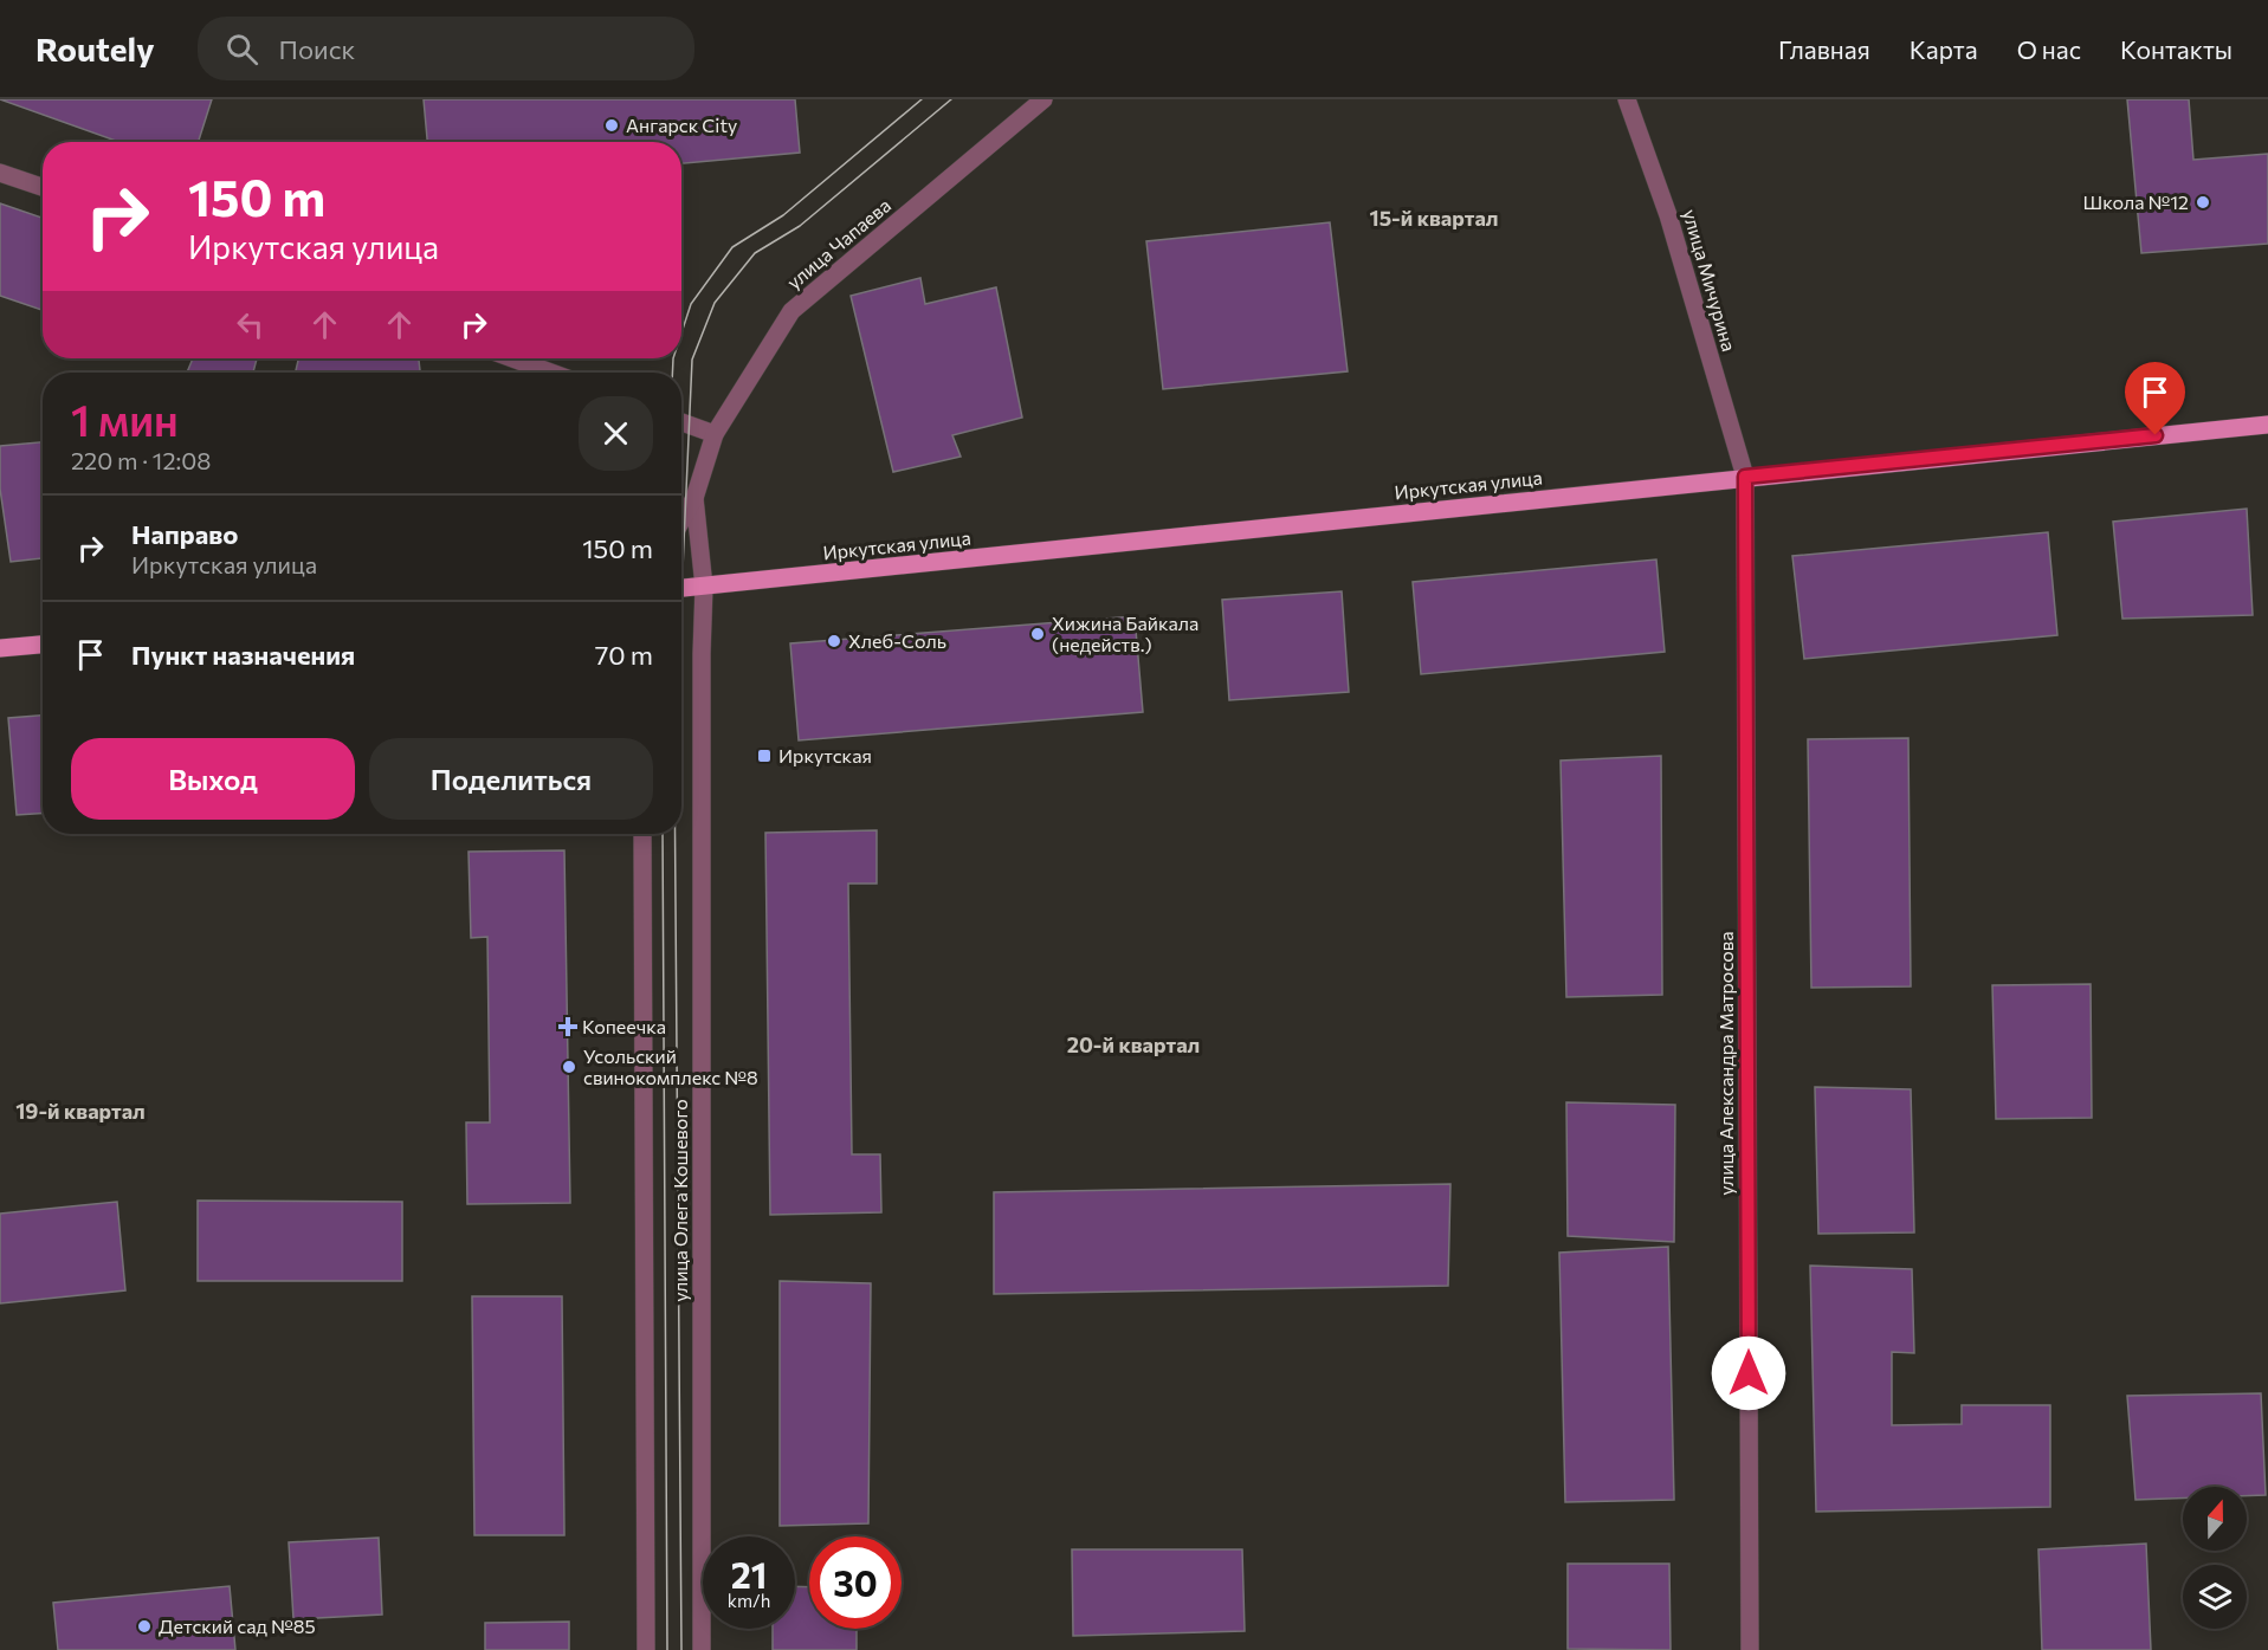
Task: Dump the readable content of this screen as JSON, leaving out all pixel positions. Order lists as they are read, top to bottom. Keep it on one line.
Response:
{"streets":{"main road":["Иркутская улица"],"street":["улица Чапаева","улица Мичурина","улица Александра Матросова","улица Олега Кошевого"]},"crossings":[["улица Чапаева","улица Олега Кошевого"],["улица Мичурина","Иркутская улица"],["улица Мичурина","улица Александра Матросова"],["Иркутская улица","улица Александра Матросова"],["Иркутская улица","улица Олега Кошевого"]],"districts":["15-й квартал","20-й квартал","19-й квартал"],"places":{"other":["Ангарск City","Школа №12","Хижина Байкала (недейств.)","Хлеб-Соль","Усольский свинокомплекс №8","Детский сад №85"],"transit":["Иркутская"],"health":["Копеечка"]},"north":"top","page":{"header":"Routely","search":"Поиск","nav":["Главная","Карта","О нас","Контакты"],"turn":["150 m","Иркутская улица"],"heading":["1 мин","220 m · 12:08"],"list":[{"name":"Направо","note":"Иркутская улица","value":"150 m"},{"name":"Пункт назначения","value":"70 m"}],"buttons":["Выход","Поделиться"],"speed":"21 km/h","limit":"30"}}
